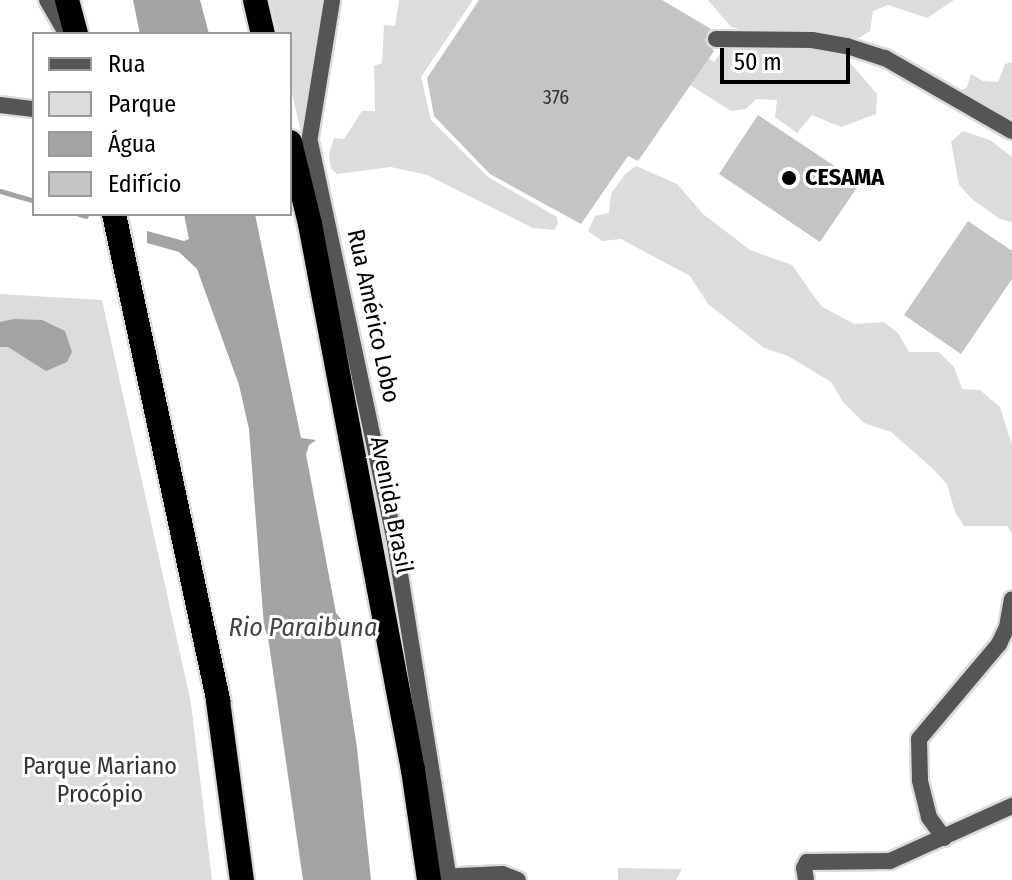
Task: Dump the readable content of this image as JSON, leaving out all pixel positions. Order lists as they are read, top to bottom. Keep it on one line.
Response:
{"streets":{"highway":["Avenida Brasil"],"street":["Rua Américo Lobo"]},"crossings":[["Rua Américo Lobo","Avenida Brasil"]],"water":["Rio Paraibuna"],"parks":["Parque Mariano Procópio"],"places":["CESAMA"],"house_numbers":["376"],"legend":["Rua","Parque","Água","Edifício"],"scale_bar":"50 m"}
